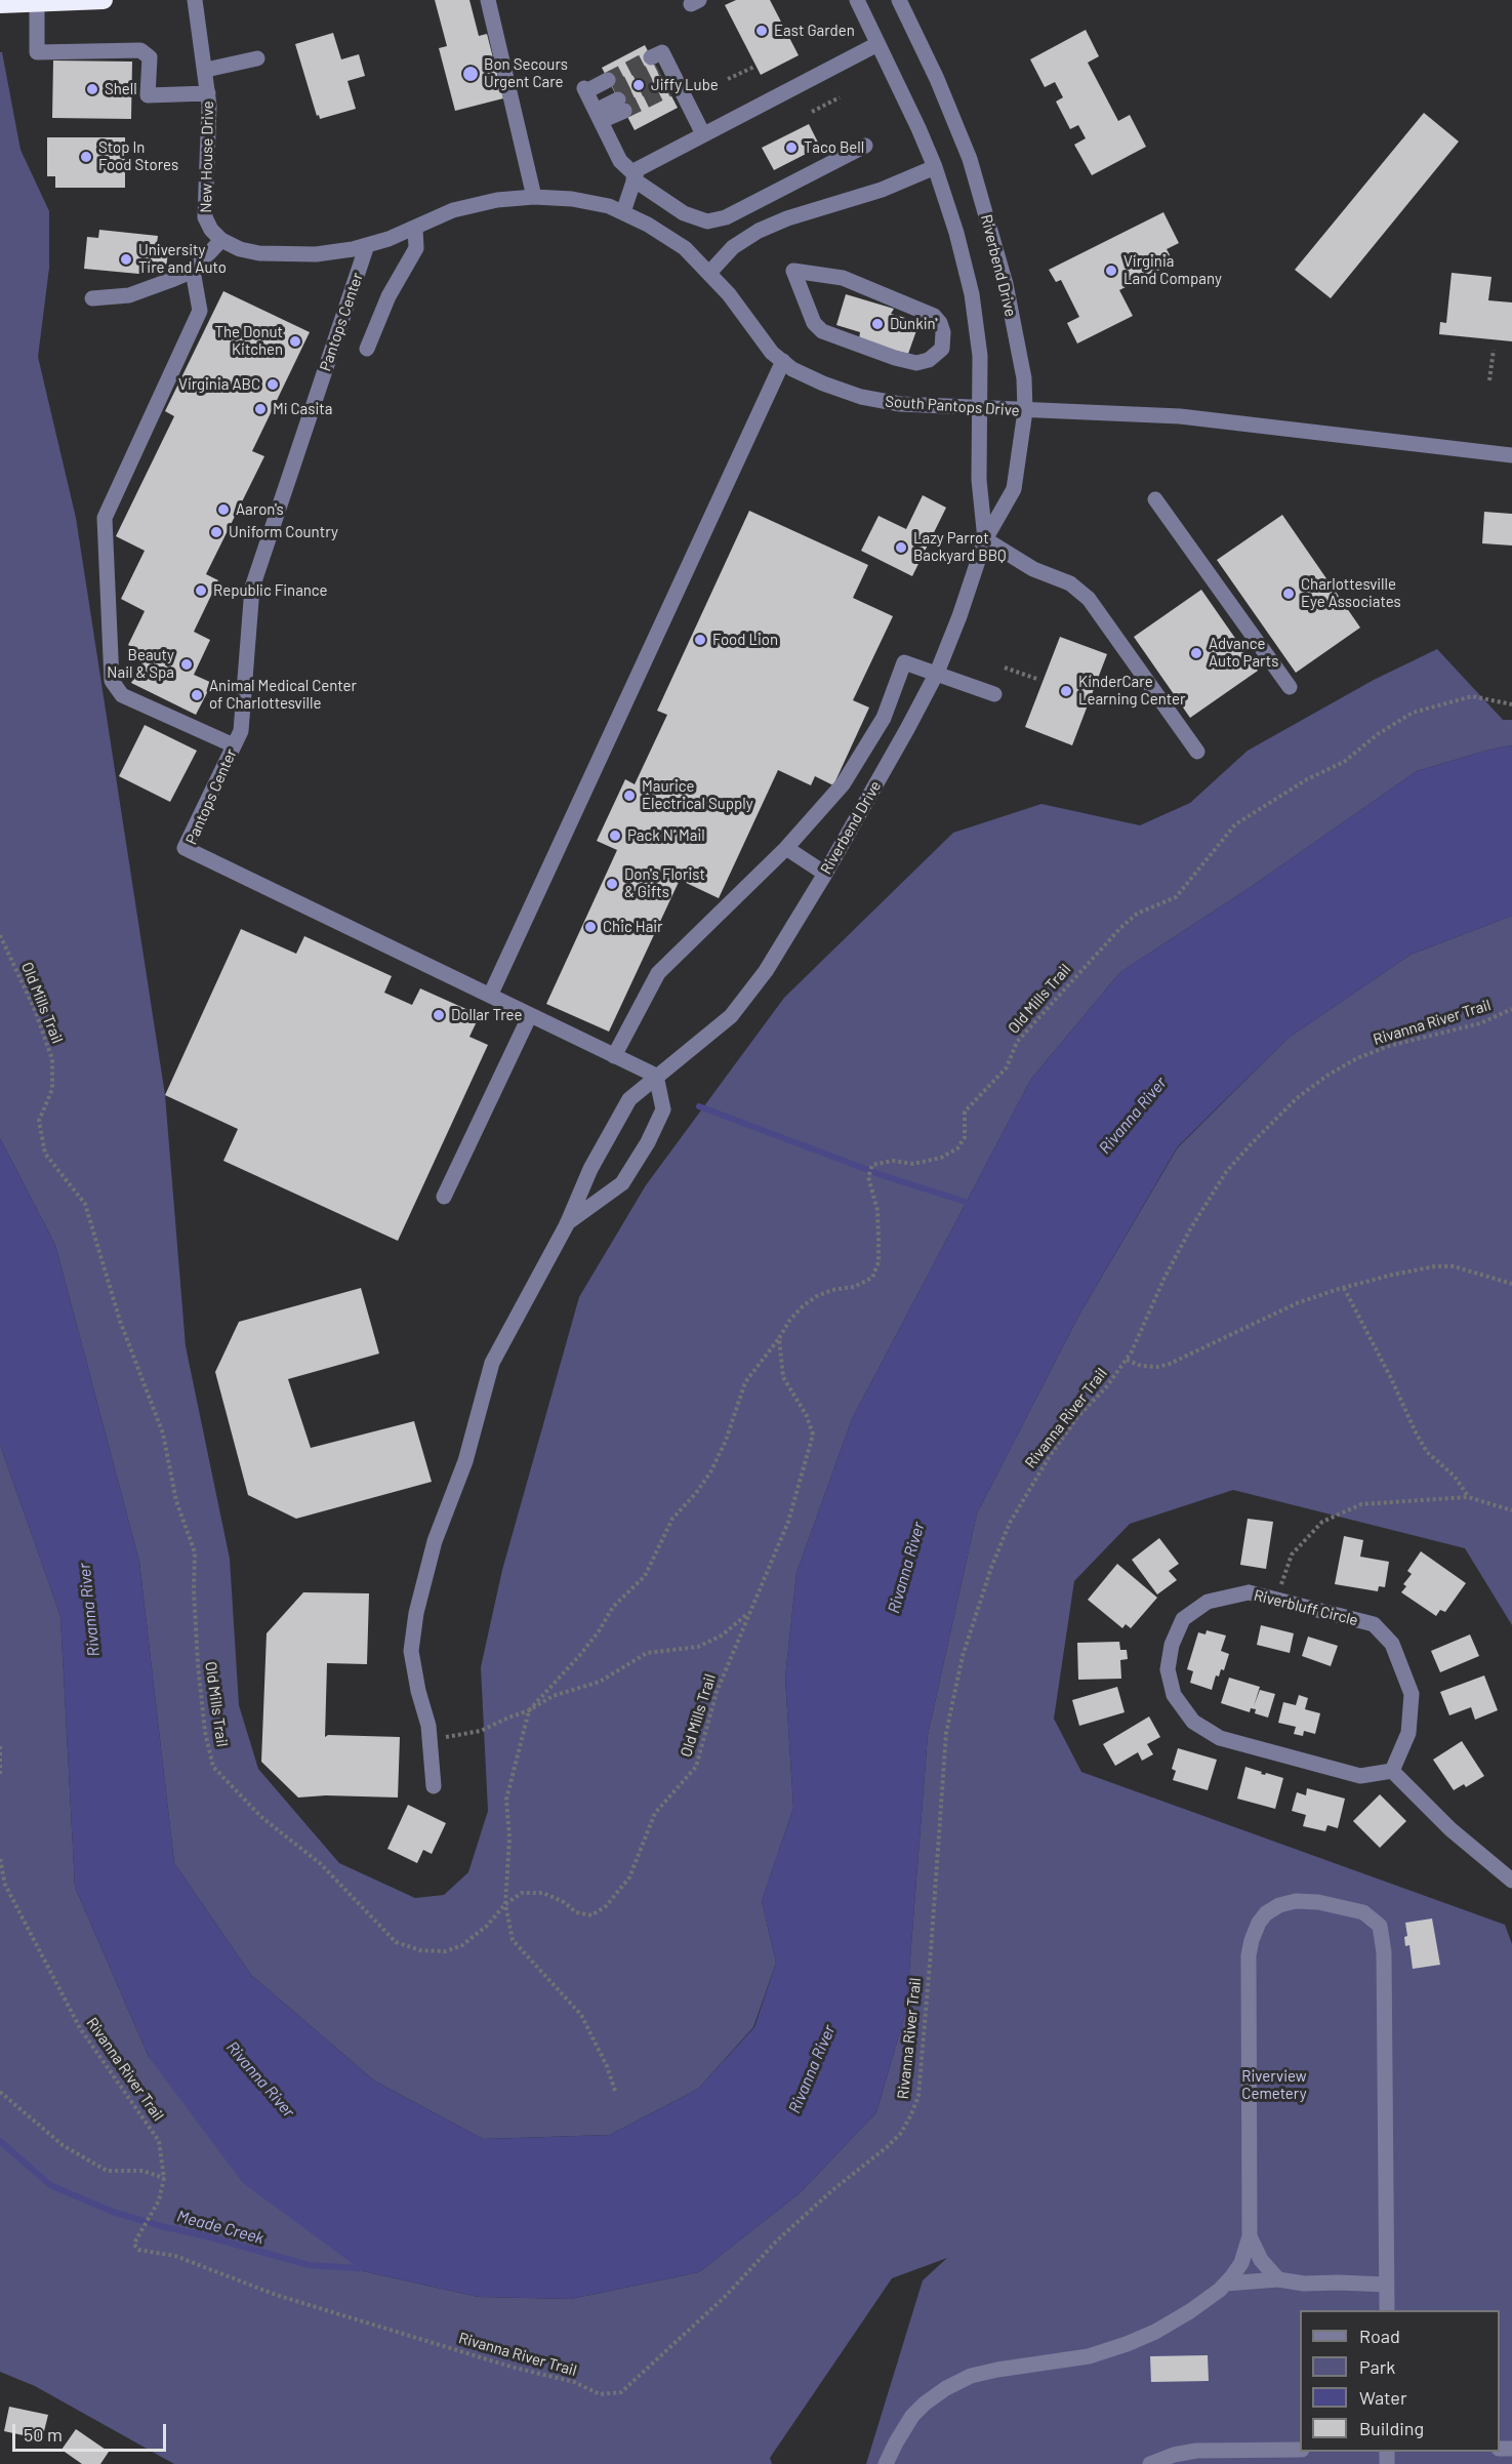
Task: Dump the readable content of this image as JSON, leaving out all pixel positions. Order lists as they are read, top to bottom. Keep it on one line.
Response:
{"streets":{"street":["New House Drive","Riverbend Drive","Pantops Center","South Pantops Drive","Riverbluff Circle"],"path":["Old Mills Trail","Rivanna River Trail"]},"crossings":[["New House Drive","South Pantops Drive"],["Riverbend Drive","Pantops Center"],["Riverbend Drive","South Pantops Drive"],["Pantops Center","South Pantops Drive"]],"water":["Rivanna River","Meade Creek"],"parks":["Riverview Cemetery"],"places":["East Garden","Bon Secours Urgent Care","Jiffy Lube","Shell","Taco Bell","Stop In Food Stores","University Tire and Auto","Virginia Land Company","Dunkin'","The Donut Kitchen","Virginia ABC","Mi Casita","Aaron's","Uniform Country","Lazy Parrot Backyard BBQ","Republic Finance","Charlottesville Eye Associates","Food Lion","Advance Auto Parts","Beauty Nail & Spa","KinderCare Learning Center","Animal Medical Center of Charlottesville","Maurice Electrical Supply","Pack N’ Mail","Don's Florist & Gifts","Chic Hair","Dollar Tree"],"legend":["Road","Park","Water","Building"],"scale_bar":"50 m"}
